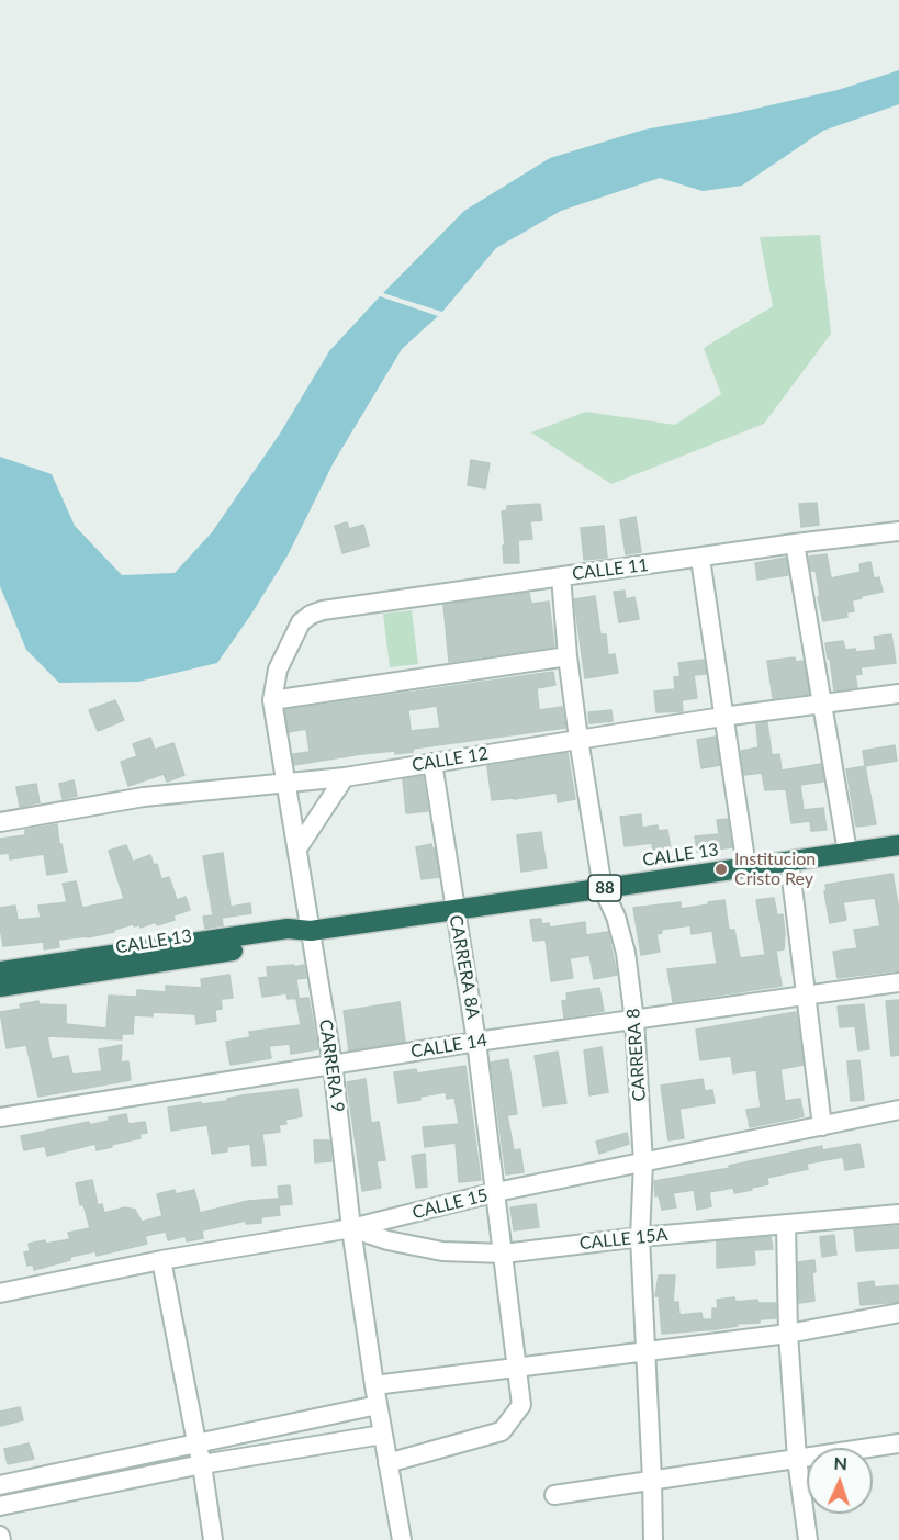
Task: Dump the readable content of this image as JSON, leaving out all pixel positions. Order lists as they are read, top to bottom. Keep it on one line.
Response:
{"streets":{"highway":["CALLE 13","88"],"street":["CALLE 11","CALLE 12","CARRERA 8A","CALLE 14","CARRERA 8","CARRERA 9","CALLE 15","CALLE 15A"]},"crossings":[["CALLE 11","CARRERA 8"],["CALLE 11","CARRERA 9"],["CALLE 12","CARRERA 8A"],["CALLE 12","CARRERA 8"],["CALLE 12","CARRERA 9"],["CALLE 13","CARRERA 8A"],["CALLE 13","CARRERA 8"],["CALLE 13","CARRERA 9"],["CARRERA 8A","CALLE 14"],["CARRERA 8A","CARRERA 9"],["CARRERA 8A","CALLE 15"],["CARRERA 8A","CALLE 15A"],["CALLE 14","CARRERA 8"],["CALLE 14","CARRERA 9"],["CARRERA 8","CALLE 15"],["CARRERA 8","CALLE 15A"],["CARRERA 9","CALLE 15"],["CARRERA 9","CALLE 15A"],["CALLE 15","CALLE 15A"]],"places":["Institucion Cristo Rey"],"north":"top"}
